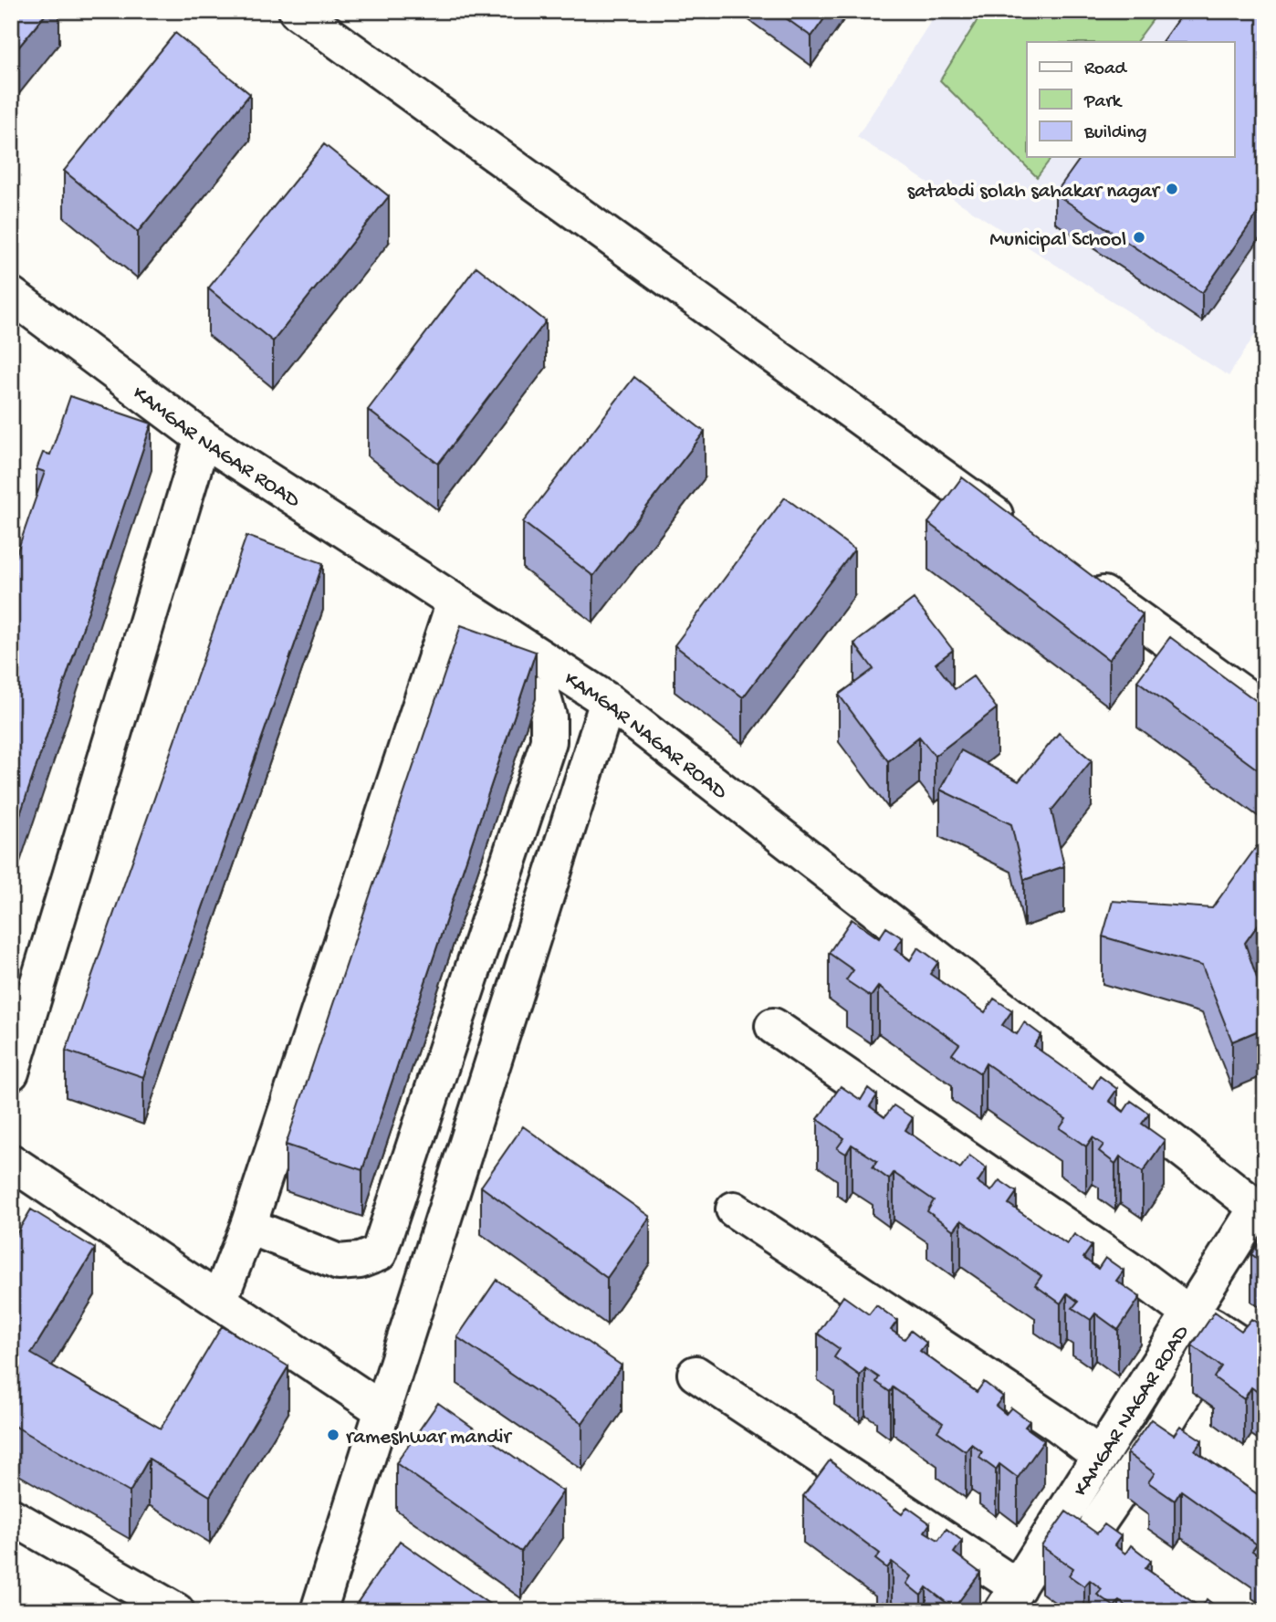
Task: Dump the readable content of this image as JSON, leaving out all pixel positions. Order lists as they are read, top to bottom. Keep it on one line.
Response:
{"streets":{"street":["KAMGAR NAGAR ROAD"]},"places":["satabdi solah sahakar nagar","Municipal School","rameshwar mandir"],"legend":["Road","Park","Building"]}
